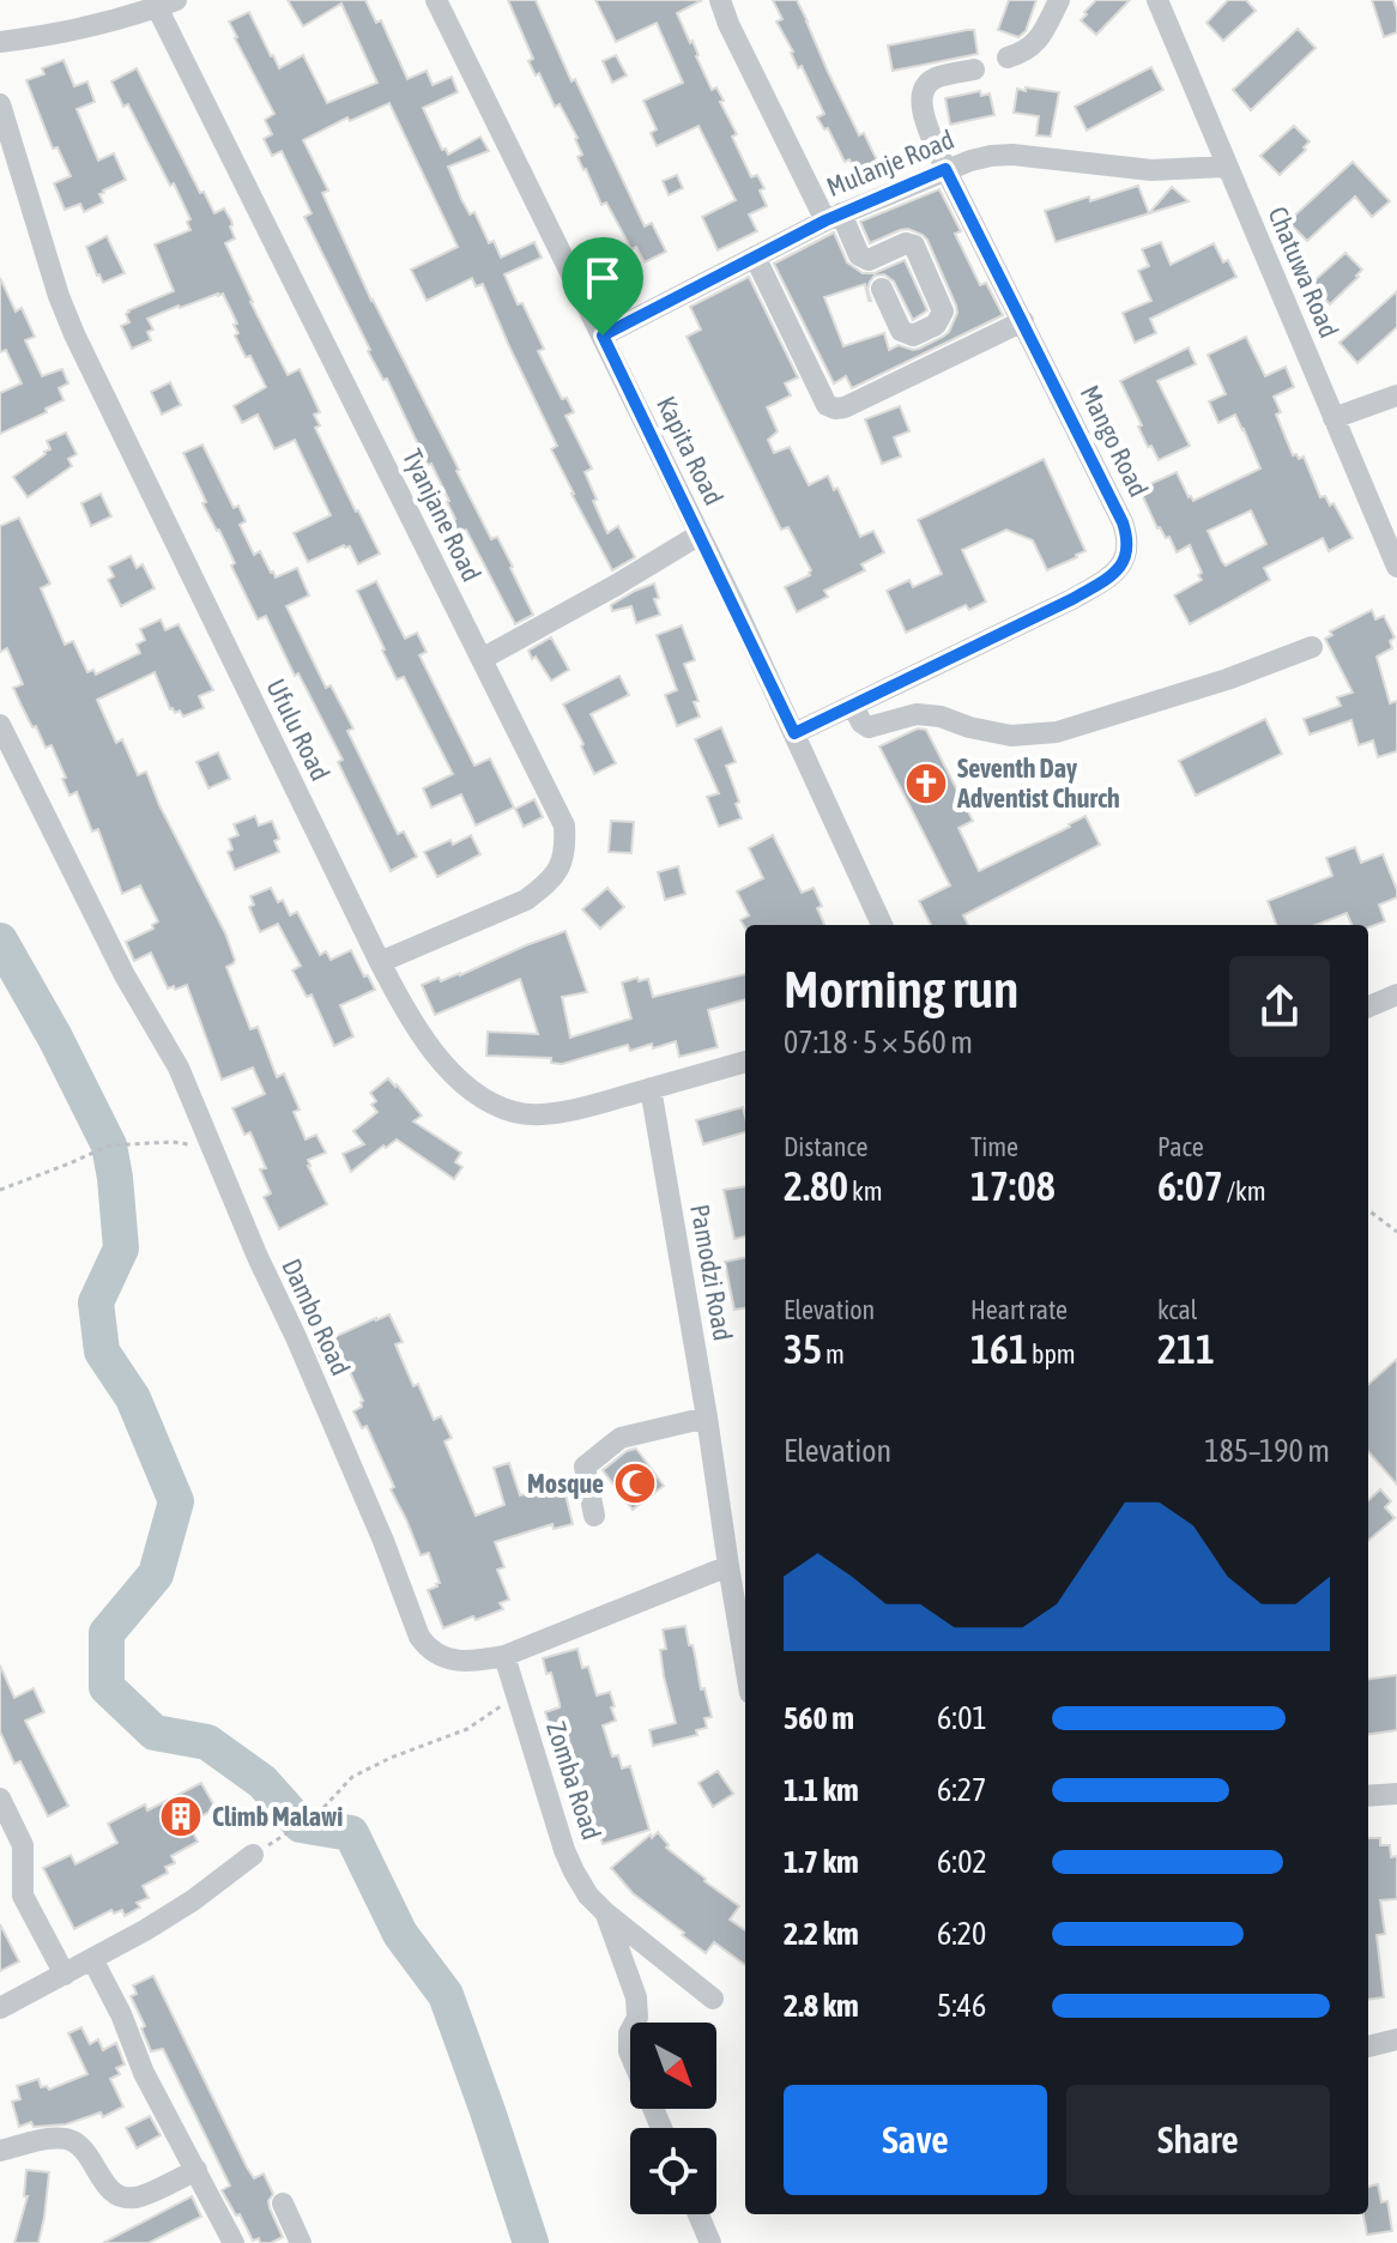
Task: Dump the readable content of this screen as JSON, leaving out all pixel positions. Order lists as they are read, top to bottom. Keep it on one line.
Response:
{"streets":{"street":["Mulanje Road","Chatuwa Road","Mango Road","Kapita Road","Tyanjane Road","Ufulu Road","Pamodzi Road","Dambo Road","Zomba Road"]},"crossings":[["Mulanje Road","Chatuwa Road"],["Mulanje Road","Mango Road"],["Mulanje Road","Kapita Road"],["Mango Road","Kapita Road"],["Tyanjane Road","Ufulu Road"],["Ufulu Road","Pamodzi Road"],["Pamodzi Road","Dambo Road"],["Dambo Road","Zomba Road"]],"places":{"church":["Seventh Day Adventist Church"],"mosque":["Mosque"],"building":["Climb Malawi"]},"north":"bottom right","page":{"heading":["Morning run","07:18 · 5 × 560 m"],"stats":[["Distance","2.80 km"],["Time","17:08"],["Pace","6:07 /km"],["Elevation","35 m"],["Heart rate","161 bpm"],["kcal","211"]],"chart":["Elevation","185–190 m"],"list":[{"name":"560 m","note":"6:01"},{"name":"1.1 km","note":"6:27"},{"name":"1.7 km","note":"6:02"},{"name":"2.2 km","note":"6:20"},{"name":"2.8 km","note":"5:46"}],"buttons":["Save","Share"]}}
